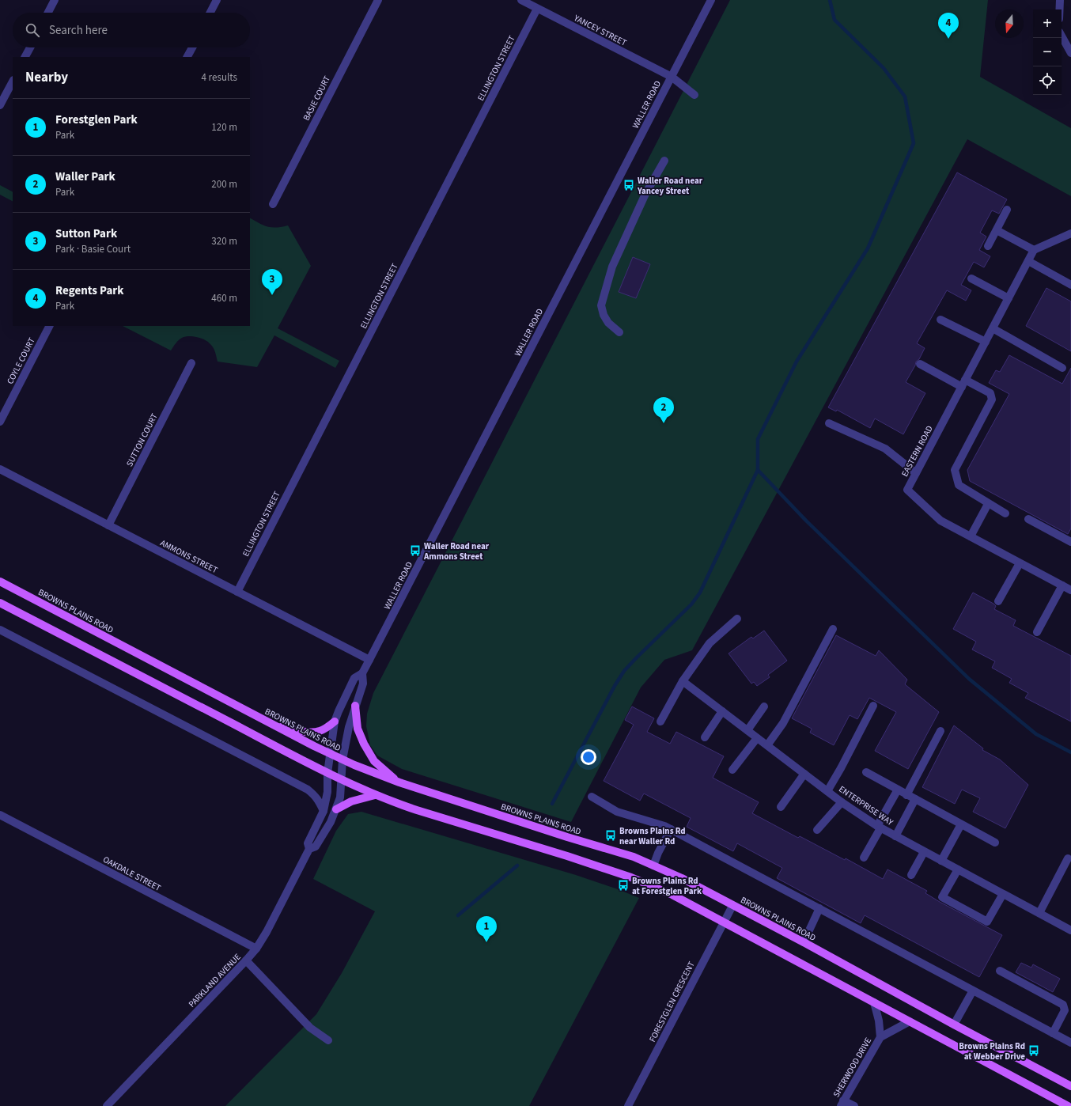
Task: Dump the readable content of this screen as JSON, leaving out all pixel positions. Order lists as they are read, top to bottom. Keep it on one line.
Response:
{"streets":{"main road":["BROWNS PLAINS ROAD"],"street":["YANCEY STREET","ELLINGTON STREET","BASIE COURT","WALLER ROAD","COYLE COURT","SUTTON COURT","EASTERN ROAD","AMMONS STREET","ENTERPRISE WAY","OAKDALE STREET","PARKLAND AVENUE","FORESTGLEN CRESCENT","SHERWOOD DRIVE"]},"crossings":[["YANCEY STREET","ELLINGTON STREET"],["YANCEY STREET","WALLER ROAD"],["ELLINGTON STREET","AMMONS STREET"],["WALLER ROAD","AMMONS STREET"],["WALLER ROAD","BROWNS PLAINS ROAD"],["WALLER ROAD","PARKLAND AVENUE"],["SUTTON COURT","AMMONS STREET"],["BROWNS PLAINS ROAD","FORESTGLEN CRESCENT"],["OAKDALE STREET","PARKLAND AVENUE"]],"places":{"bus stop":["Waller Road near Yancey Street","Waller Road near Ammons Street","Browns Plains Rd near Waller Rd","Browns Plains Rd at Forestglen Park","Browns Plains Rd at Webber Drive"]},"north":"bottom","page":{"map_buttons":["+","−"],"pins":["4","3","2","1"],"search":"Search here","heading":["Nearby","4 results"],"list":[{"mark":"1","name":"Forestglen Park","note":"Park","value":"120 m"},{"mark":"2","name":"Waller Park","note":"Park","value":"200 m"},{"mark":"3","name":"Sutton Park","note":"Park · Basie Court","value":"320 m"},{"mark":"4","name":"Regents Park","note":"Park","value":"460 m"}]}}
